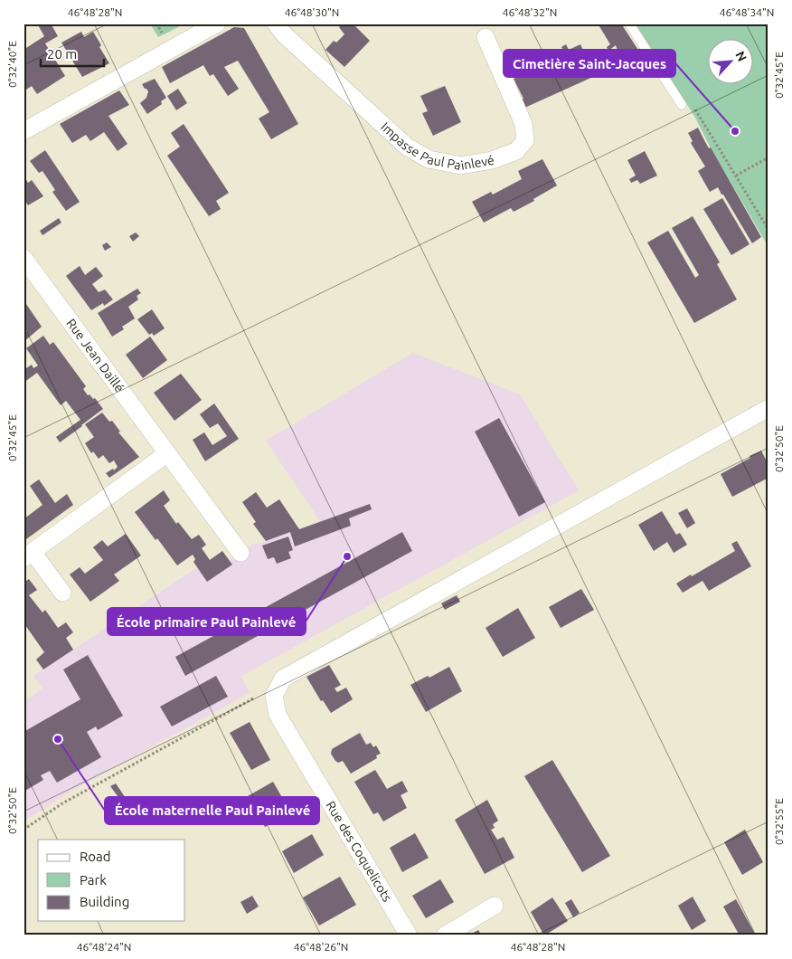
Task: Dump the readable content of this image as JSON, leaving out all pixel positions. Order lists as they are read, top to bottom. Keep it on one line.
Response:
{"streets":{"street":["Impasse Paul Painlevé","Rue Jean Daillé","Rue des Coquelicots"]},"places":["Cimetière Saint-Jacques","École primaire Paul Painlevé","École maternelle Paul Painlevé"],"legend":["Road","Park","Building"],"scale_bar":"20 m","north":"top right","coordinates":["46°48'28\"N","46°48'30\"N","46°48'32\"N","46°48'34\"N","0°32'40\"E","0°32'45\"E","0°32'50\"E","0°32'55\"E","46°48'24\"N","46°48'26\"N"]}
